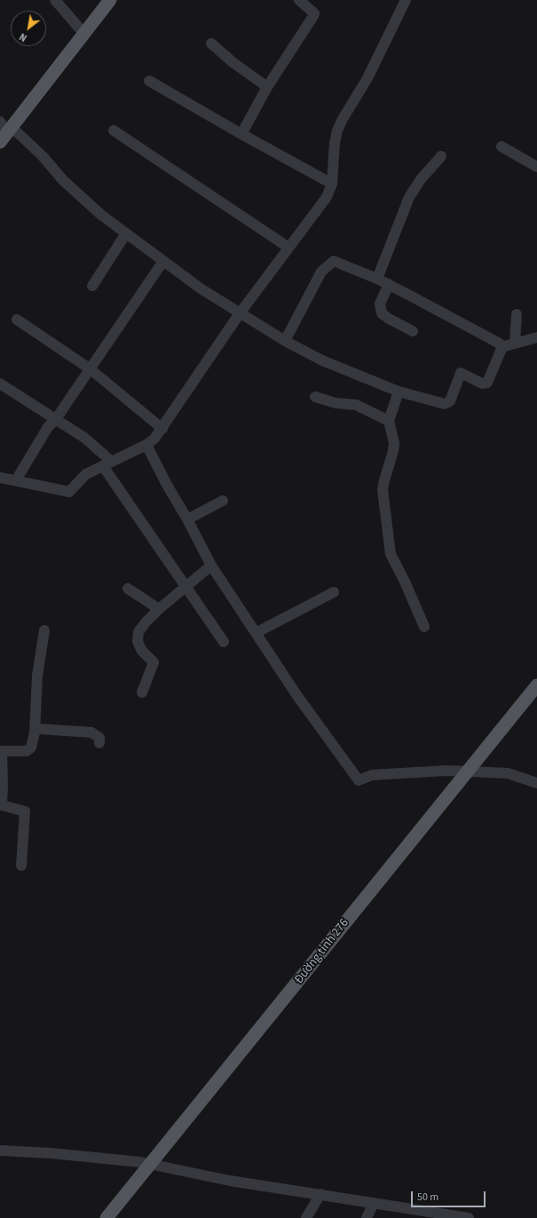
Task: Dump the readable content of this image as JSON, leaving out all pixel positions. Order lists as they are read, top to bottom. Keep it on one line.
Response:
{"streets":{"main road":["Đường tỉnh 276"]},"scale_bar":"50 m","north":"bottom left"}
